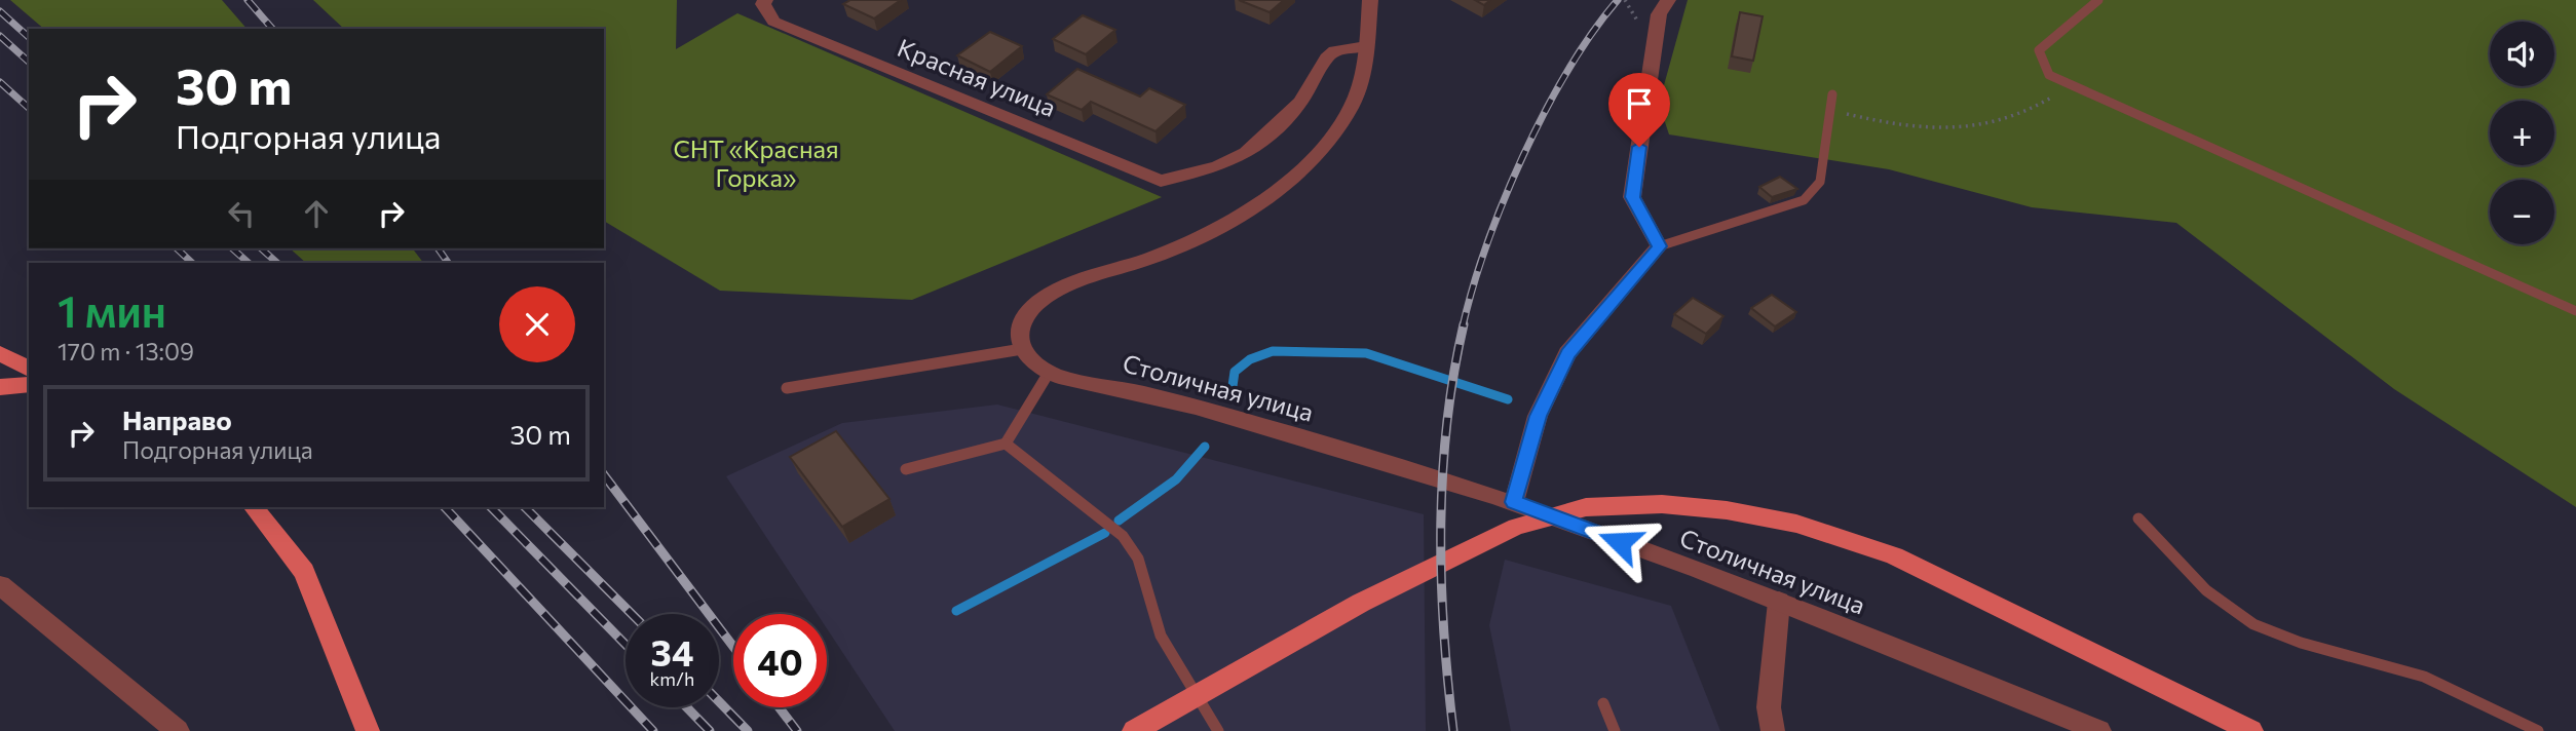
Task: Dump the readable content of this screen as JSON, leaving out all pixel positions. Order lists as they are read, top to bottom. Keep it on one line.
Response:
{"streets":{"street":["Красная улица","Столичная улица"]},"parks":["СНТ «Красная Горка»"],"page":{"map_buttons":["+","−"],"turn":["30 m","Подгорная улица"],"heading":["1 мин","170 m · 13:09"],"list":[{"name":"Направо","note":"Подгорная улица","value":"30 m"}],"speed":"34 km/h","limit":"40"}}
